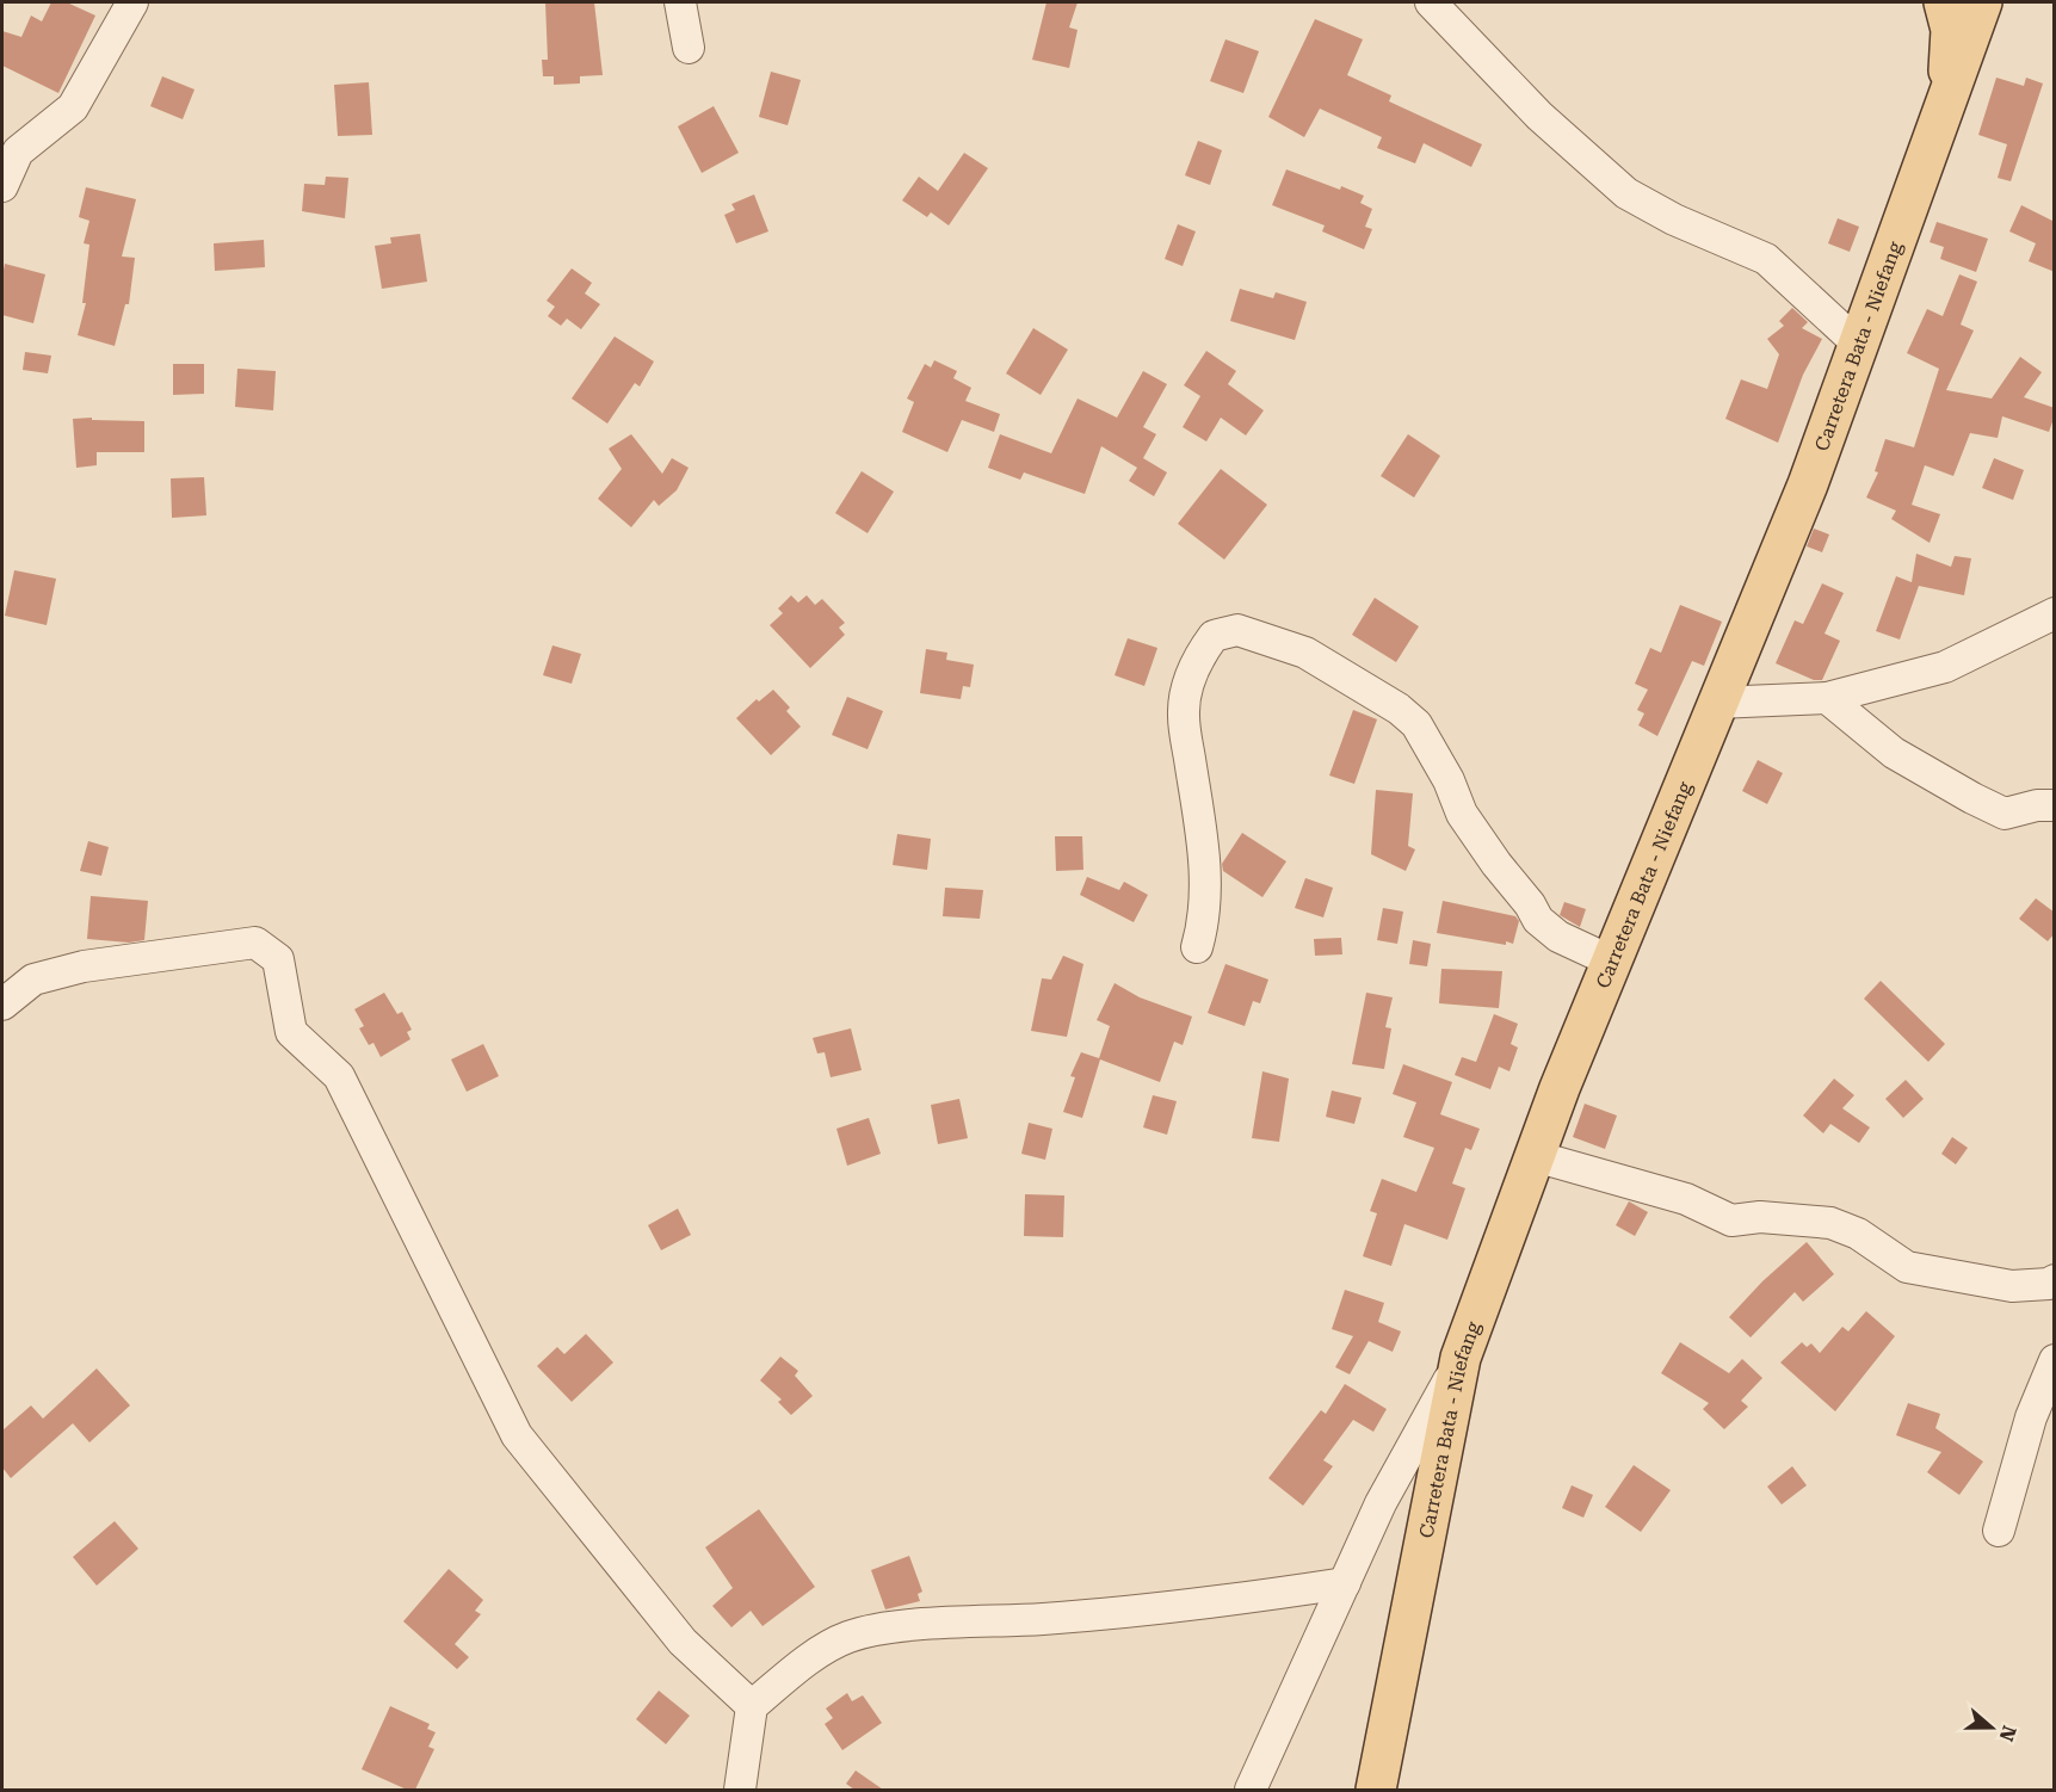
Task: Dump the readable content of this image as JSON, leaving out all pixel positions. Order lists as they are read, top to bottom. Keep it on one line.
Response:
{"streets":{"main road":["Carretera Bata - Niefang"]},"north":"right"}
